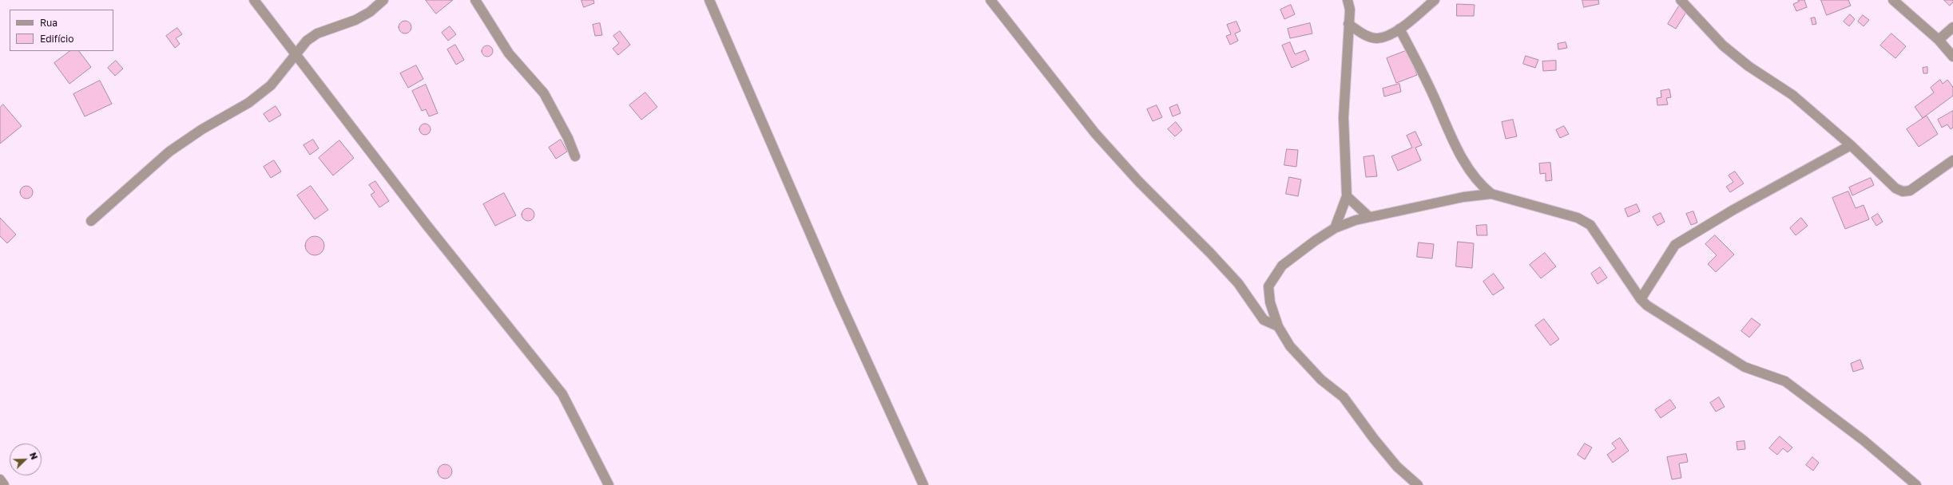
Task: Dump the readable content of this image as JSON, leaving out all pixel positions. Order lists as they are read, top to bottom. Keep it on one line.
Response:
{"legend":["Rua","Edifício"],"north":"top right"}
